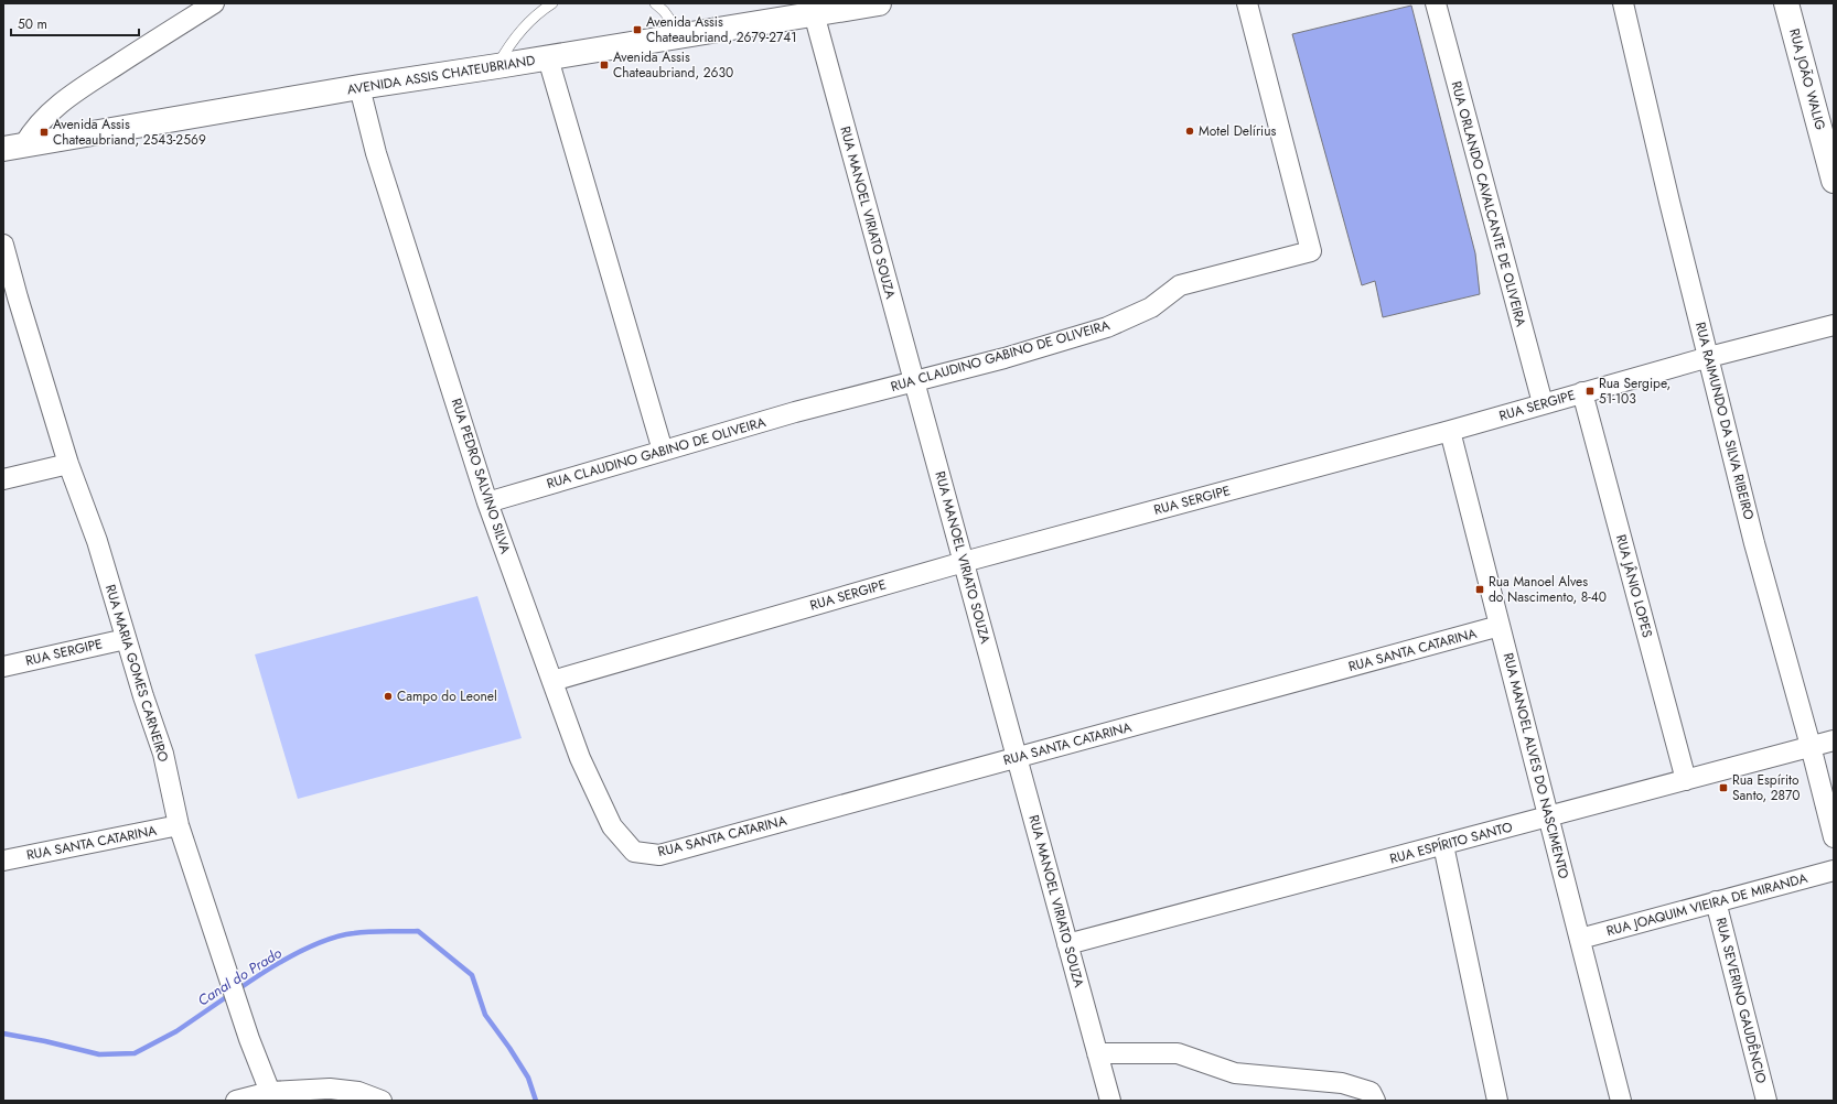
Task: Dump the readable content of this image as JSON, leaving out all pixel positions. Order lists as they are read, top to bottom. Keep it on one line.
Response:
{"streets":{"main road":["AVENIDA ASSIS CHATEUBRIAND","RUA JOÃO WALIG"],"street":["RUA ORLANDO CAVALCANTE DE OLIVEIRA","RUA MANOEL VIRIATO SOUZA","RUA CLAUDINO GABINO DE OLIVEIRA","RUA SERGIPE","RUA RAIMUNDO DA SILVA RIBEIRO","RUA PEDRO SALVINO SILVA","RUA JÂNIO LOPES","RUA SANTA CATARINA","RUA MARIA GOMES CARNEIRO","RUA MANOEL ALVES DO NASCIMENTO","RUA ESPÍRITO SANTO","RUA JOAQUIM VIEIRA DE MIRANDA","RUA SEVERINO GAUDÊNCIO"]},"crossings":[["AVENIDA ASSIS CHATEUBRIAND","RUA MANOEL VIRIATO SOUZA"],["AVENIDA ASSIS CHATEUBRIAND","RUA PEDRO SALVINO SILVA"],["RUA ORLANDO CAVALCANTE DE OLIVEIRA","RUA SERGIPE"],["RUA MANOEL VIRIATO SOUZA","RUA CLAUDINO GABINO DE OLIVEIRA"],["RUA MANOEL VIRIATO SOUZA","RUA SERGIPE"],["RUA MANOEL VIRIATO SOUZA","RUA SANTA CATARINA"],["RUA MANOEL VIRIATO SOUZA","RUA ESPÍRITO SANTO"],["RUA CLAUDINO GABINO DE OLIVEIRA","RUA PEDRO SALVINO SILVA"],["RUA SERGIPE","RUA RAIMUNDO DA SILVA RIBEIRO"],["RUA SERGIPE","RUA PEDRO SALVINO SILVA"],["RUA SERGIPE","RUA JÂNIO LOPES"],["RUA SERGIPE","RUA MARIA GOMES CARNEIRO"],["RUA SERGIPE","RUA MANOEL ALVES DO NASCIMENTO"],["RUA RAIMUNDO DA SILVA RIBEIRO","RUA ESPÍRITO SANTO"],["RUA PEDRO SALVINO SILVA","RUA SANTA CATARINA"],["RUA JÂNIO LOPES","RUA ESPÍRITO SANTO"],["RUA SANTA CATARINA","RUA MARIA GOMES CARNEIRO"],["RUA SANTA CATARINA","RUA MANOEL ALVES DO NASCIMENTO"],["RUA MANOEL ALVES DO NASCIMENTO","RUA ESPÍRITO SANTO"],["RUA MANOEL ALVES DO NASCIMENTO","RUA JOAQUIM VIEIRA DE MIRANDA"],["RUA JOAQUIM VIEIRA DE MIRANDA","RUA SEVERINO GAUDÊNCIO"]],"water":["Canal do Prado"],"places":{"transit":["Avenida Assis Chateaubriand, 2679-2741","Avenida Assis Chateaubriand, 2630","Avenida Assis Chateaubriand, 2543-2569","Rua Sergipe, 51-103","Rua Manoel Alves do Nascimento, 8-40","Rua Espírito Santo, 2870"],"other":["Motel Delírius","Campo do Leonel"]},"scale_bar":"50 m"}
